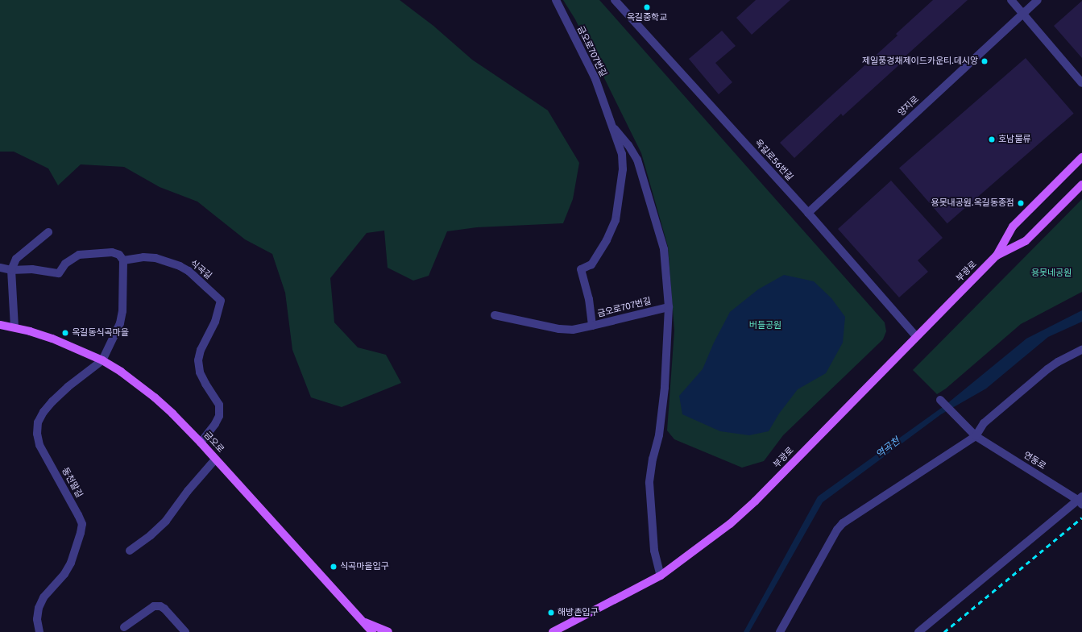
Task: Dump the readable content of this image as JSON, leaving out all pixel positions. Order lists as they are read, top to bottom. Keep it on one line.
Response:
{"streets":{"main road":["부광로","금오로"],"street":["금오로707번길","양지로","옥길로56번길","식곡길","연동로","동천말길"]},"crossings":[["양지로","옥길로56번길"],["옥길로56번길","부광로"],["식곡길","금오로"],["금오로","동천말길"]],"water":["역곡천"],"parks":["용못네공원","버들공원"],"places":["옥길중학교","제일풍경채제이드카운티.데시앙","호남물류","용못내공원.옥길동종점","옥길동식곡마을","식곡마을입구","해방촌입구"]}
